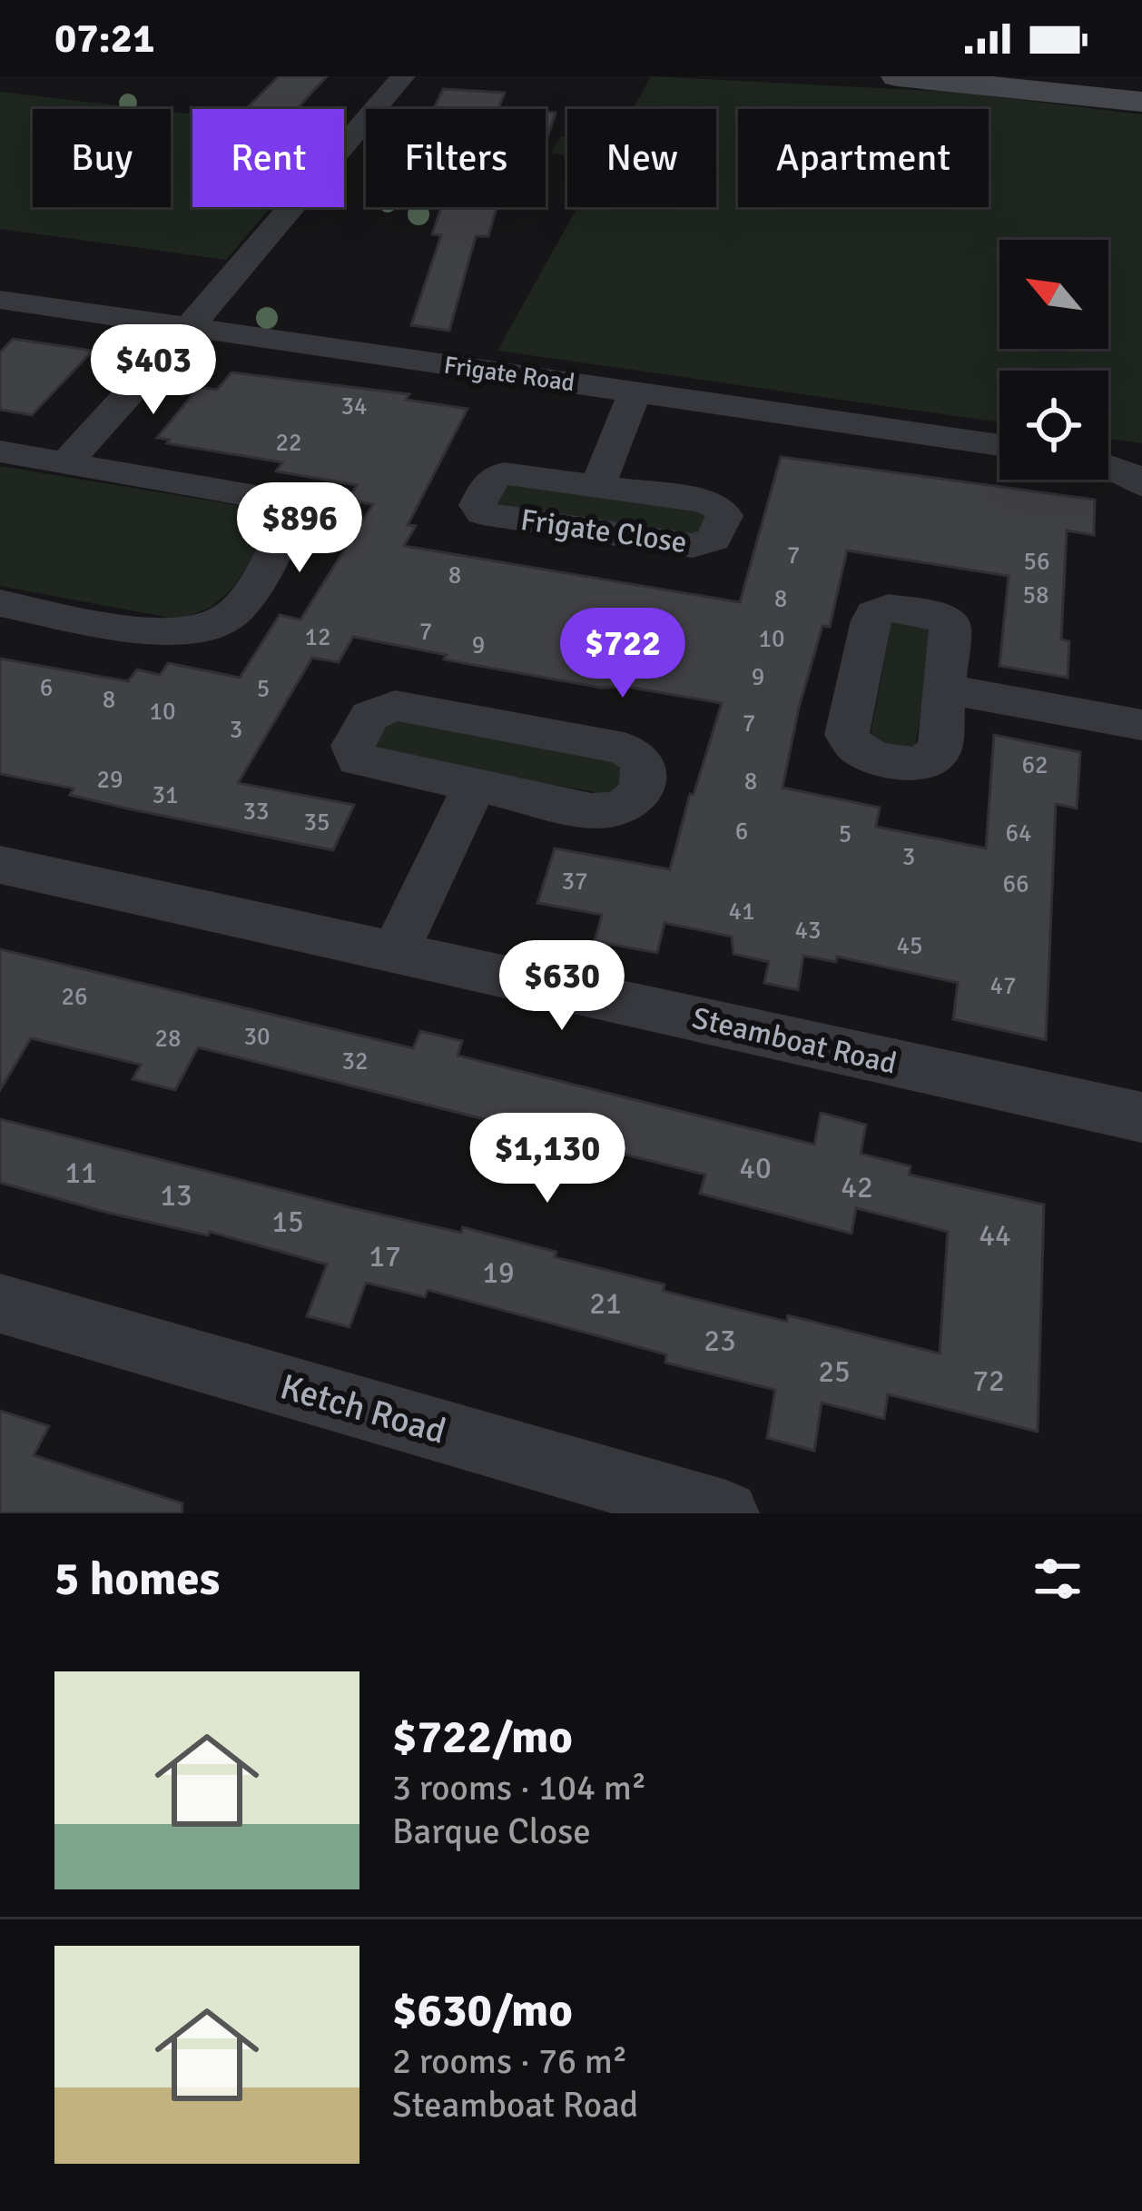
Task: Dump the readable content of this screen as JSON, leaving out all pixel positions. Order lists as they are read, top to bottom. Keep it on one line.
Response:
{"streets":{"street":["Frigate Road","Frigate Close","Steamboat Road","Ketch Road"]},"crossings":[["Frigate Road","Frigate Close"]],"house_numbers":["34","22","7","56","8","58","8","7","12","10","9","9","6","5","8","10","7","3","62","29","8","31","33","35","6","64","5","3","37","66","41","43","45","47","26","30","28","32","40","11","42","13","15","44","17","19","21","23","25","72"],"north":"top left","page":{"status":"07:21","chip":["Buy","Rent","Filters","New","Apartment"],"price":["$403","$896","$722","$630","$1,130"],"heading":"5 homes","list":[{"name":"$722/mo","note":"3 rooms · 104 m² · Barque Close"},{"name":"$630/mo","note":"2 rooms · 76 m² · Steamboat Road"}]}}
